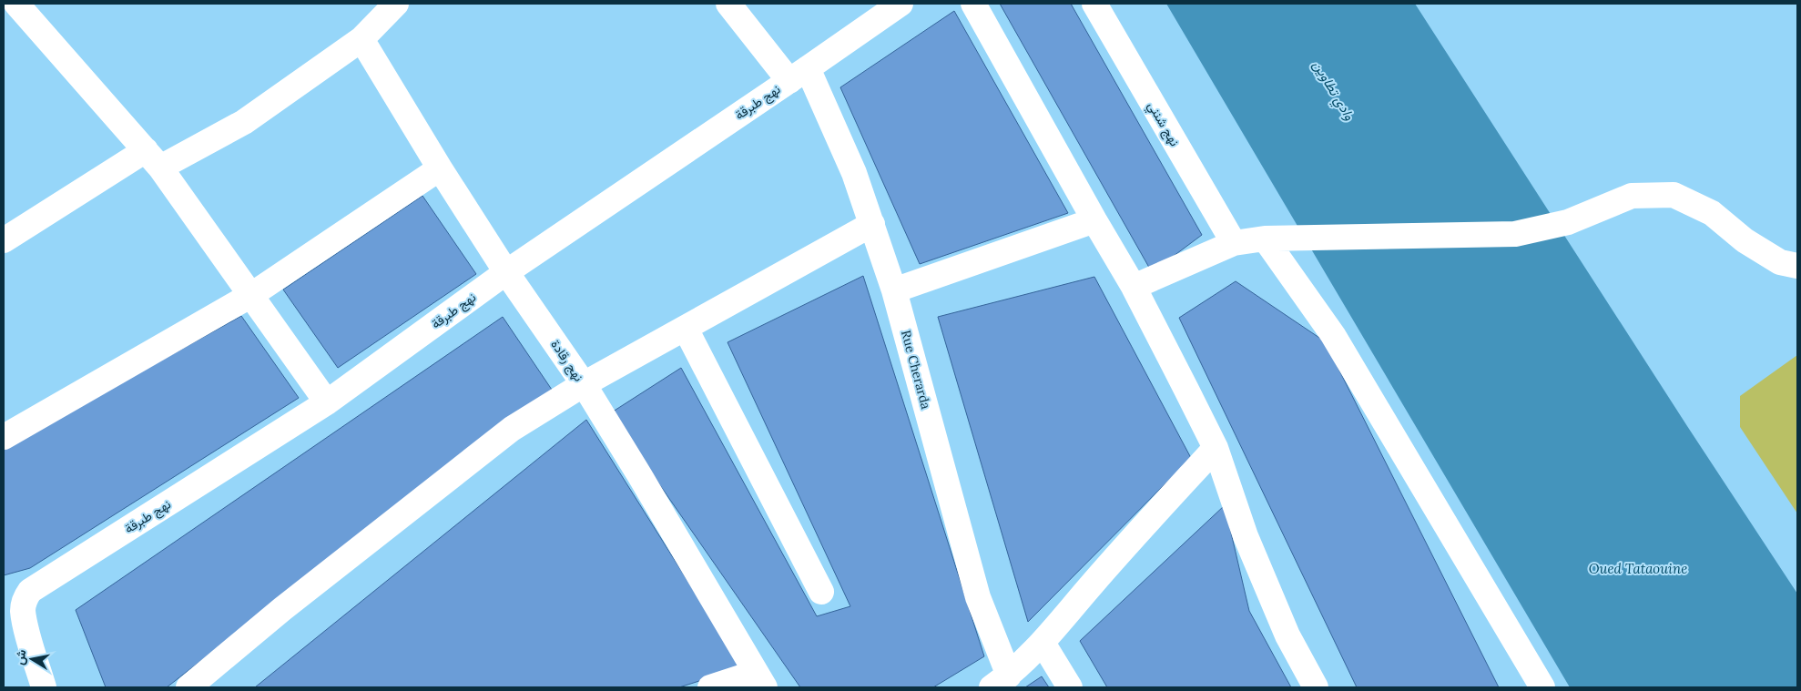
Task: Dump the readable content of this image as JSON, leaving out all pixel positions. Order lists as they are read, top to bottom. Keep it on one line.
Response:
{"streets":{"street":["نهج طبرقة","نهج شنني","نهج رقادة","Rue Cherarda"]},"crossings":[["نهج طبرقة","نهج رقادة"],["نهج طبرقة","Rue Cherarda"]],"water":["وادي تطاوين","Oued Tataouine"],"north":"left"}
